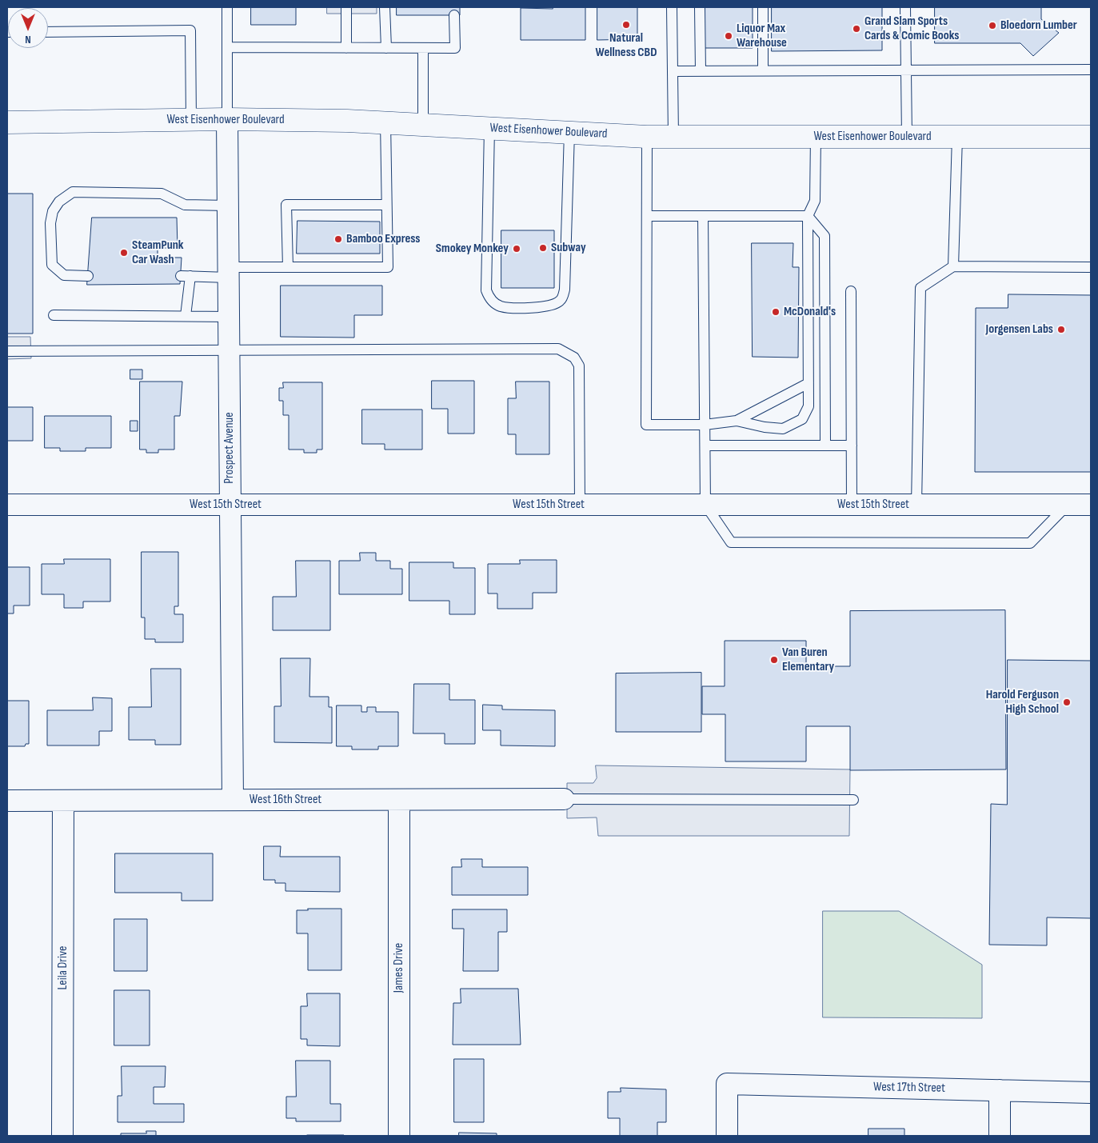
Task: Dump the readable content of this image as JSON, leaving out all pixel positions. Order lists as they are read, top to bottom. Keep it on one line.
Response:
{"streets":{"highway":["West Eisenhower Boulevard"],"street":["Prospect Avenue","West 15th Street","West 16th Street","Leila Drive","James Drive","West 17th Street"]},"crossings":[["West Eisenhower Boulevard","Prospect Avenue"],["Prospect Avenue","West 15th Street"],["Prospect Avenue","West 16th Street"],["West 16th Street","Leila Drive"],["West 16th Street","James Drive"]],"places":["Natural Wellness CBD","Bloedorn Lumber","Grand Slam Sports Cards & Comic Books","Liquor Max Warehouse","Bamboo Express","Subway","Smokey Monkey","SteamPunk Car Wash","McDonald's","Jorgensen Labs","Van Buren Elementary","Harold Ferguson High School"],"north":"bottom"}
